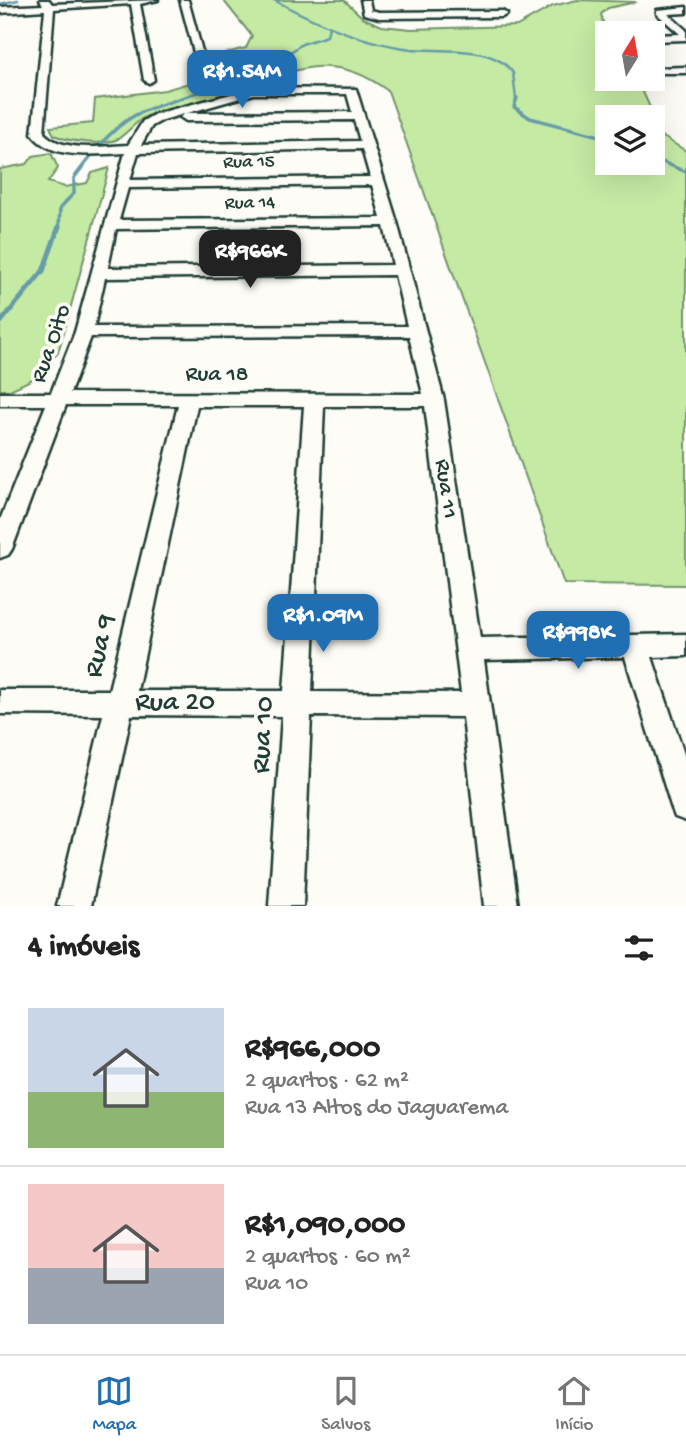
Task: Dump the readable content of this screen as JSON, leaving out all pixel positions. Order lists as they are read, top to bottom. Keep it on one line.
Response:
{"streets":{"street":["Rua 15","Rua 14","Rua Oito","Rua 18","Rua 11","Rua 9","Rua 20","Rua 10"]},"crossings":[["Rua 15","Rua Oito"],["Rua 15","Rua 11"],["Rua 14","Rua Oito"],["Rua 14","Rua 11"],["Rua Oito","Rua 18"],["Rua Oito","Rua 11"],["Rua 18","Rua 11"],["Rua 18","Rua 9"],["Rua 18","Rua 10"],["Rua 11","Rua 20"],["Rua 9","Rua 20"],["Rua 20","Rua 10"]],"north":"top","page":{"price":["R$1.54M","R$966K","R$1.09M","R$998K"],"heading":"4 imóveis","list":[{"name":"R$966,000","note":"2 quartos · 62 m² · Rua 13 Altos do Jaguarema"},{"name":"R$1,090,000","note":"2 quartos · 60 m² · Rua 10"}],"tabs":["Mapa","Salvos","Início"]}}
